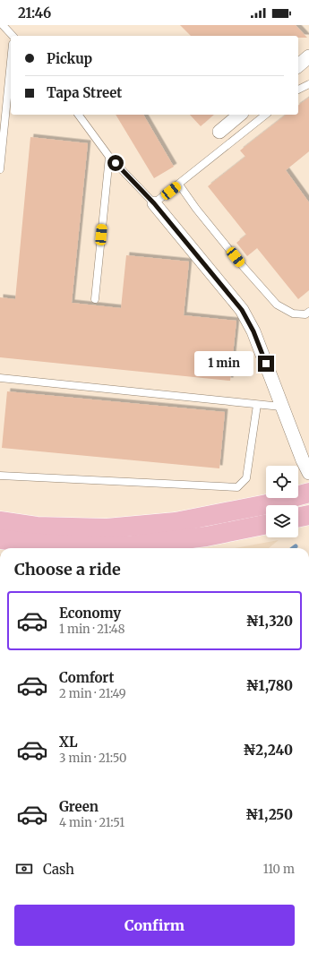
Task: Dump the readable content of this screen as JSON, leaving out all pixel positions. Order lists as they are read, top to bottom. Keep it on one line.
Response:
{"page":{"status":"21:46","banner":["Pickup","Tapa Street"],"bubble":"1 min","heading":"Choose a ride","list":[{"name":"Economy","note":"1 min · 21:48","value":"₦1,320"},{"name":"Comfort","note":"2 min · 21:49","value":"₦1,780"},{"name":"XL","note":"3 min · 21:50","value":"₦2,240"},{"name":"Green","note":"4 min · 21:51","value":"₦1,250"}],"pay":["Cash","110 m"],"buttons":"Confirm"}}
